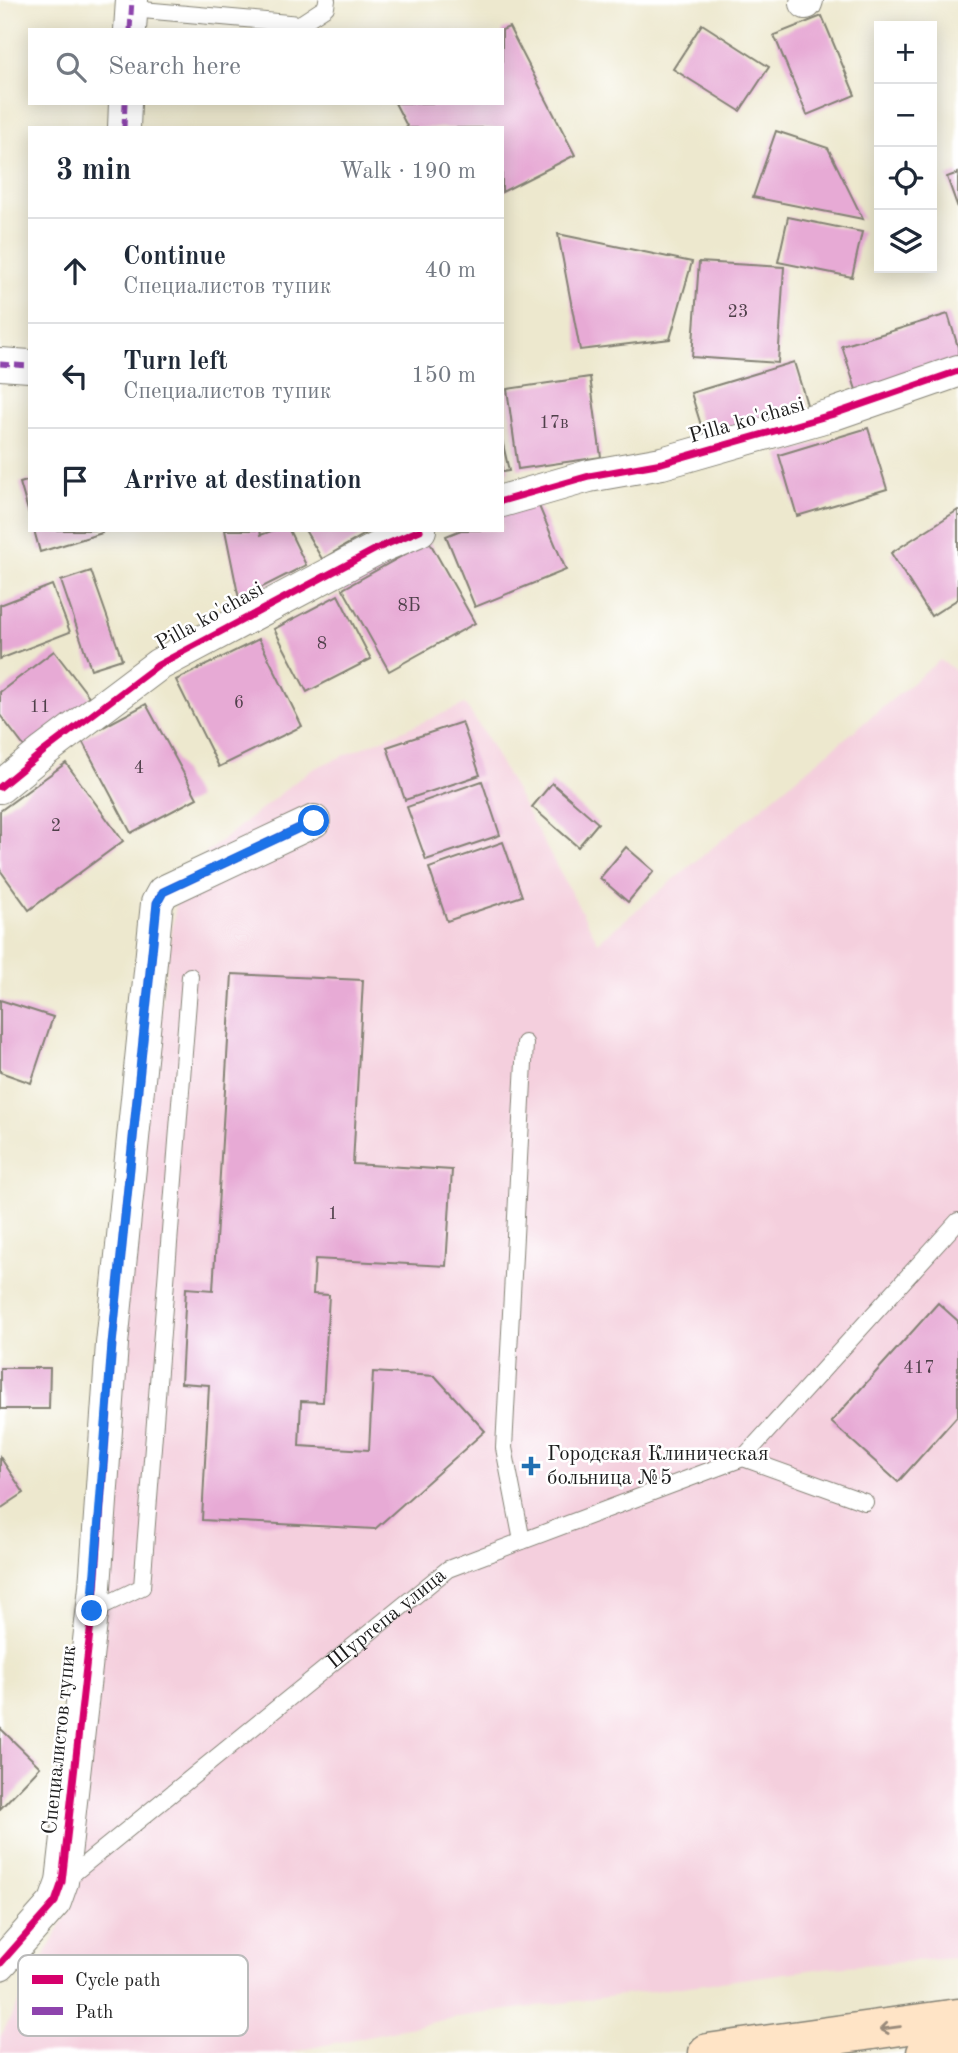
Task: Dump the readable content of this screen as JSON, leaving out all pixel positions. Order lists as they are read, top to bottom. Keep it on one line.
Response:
{"streets":{"street":["Pilla ko'chasi","Шуртепа улица","Специалистов тупик"]},"crossings":[["Шуртепа улица","Специалистов тупик"]],"places":{"health":["Городская Клиническая больница №5"]},"house_numbers":["23","17в","8Б","8","6","11","4","2","1","417"],"legend":["Cycle path","Path"],"page":{"map_buttons":["+","−"],"search":"Search here","heading":["3 min","Walk · 190 m"],"list":[["Continue","Специалистов тупик","40 m"],["Turn left","Специалистов тупик","150 m"],"Arrive at destination"]}}
